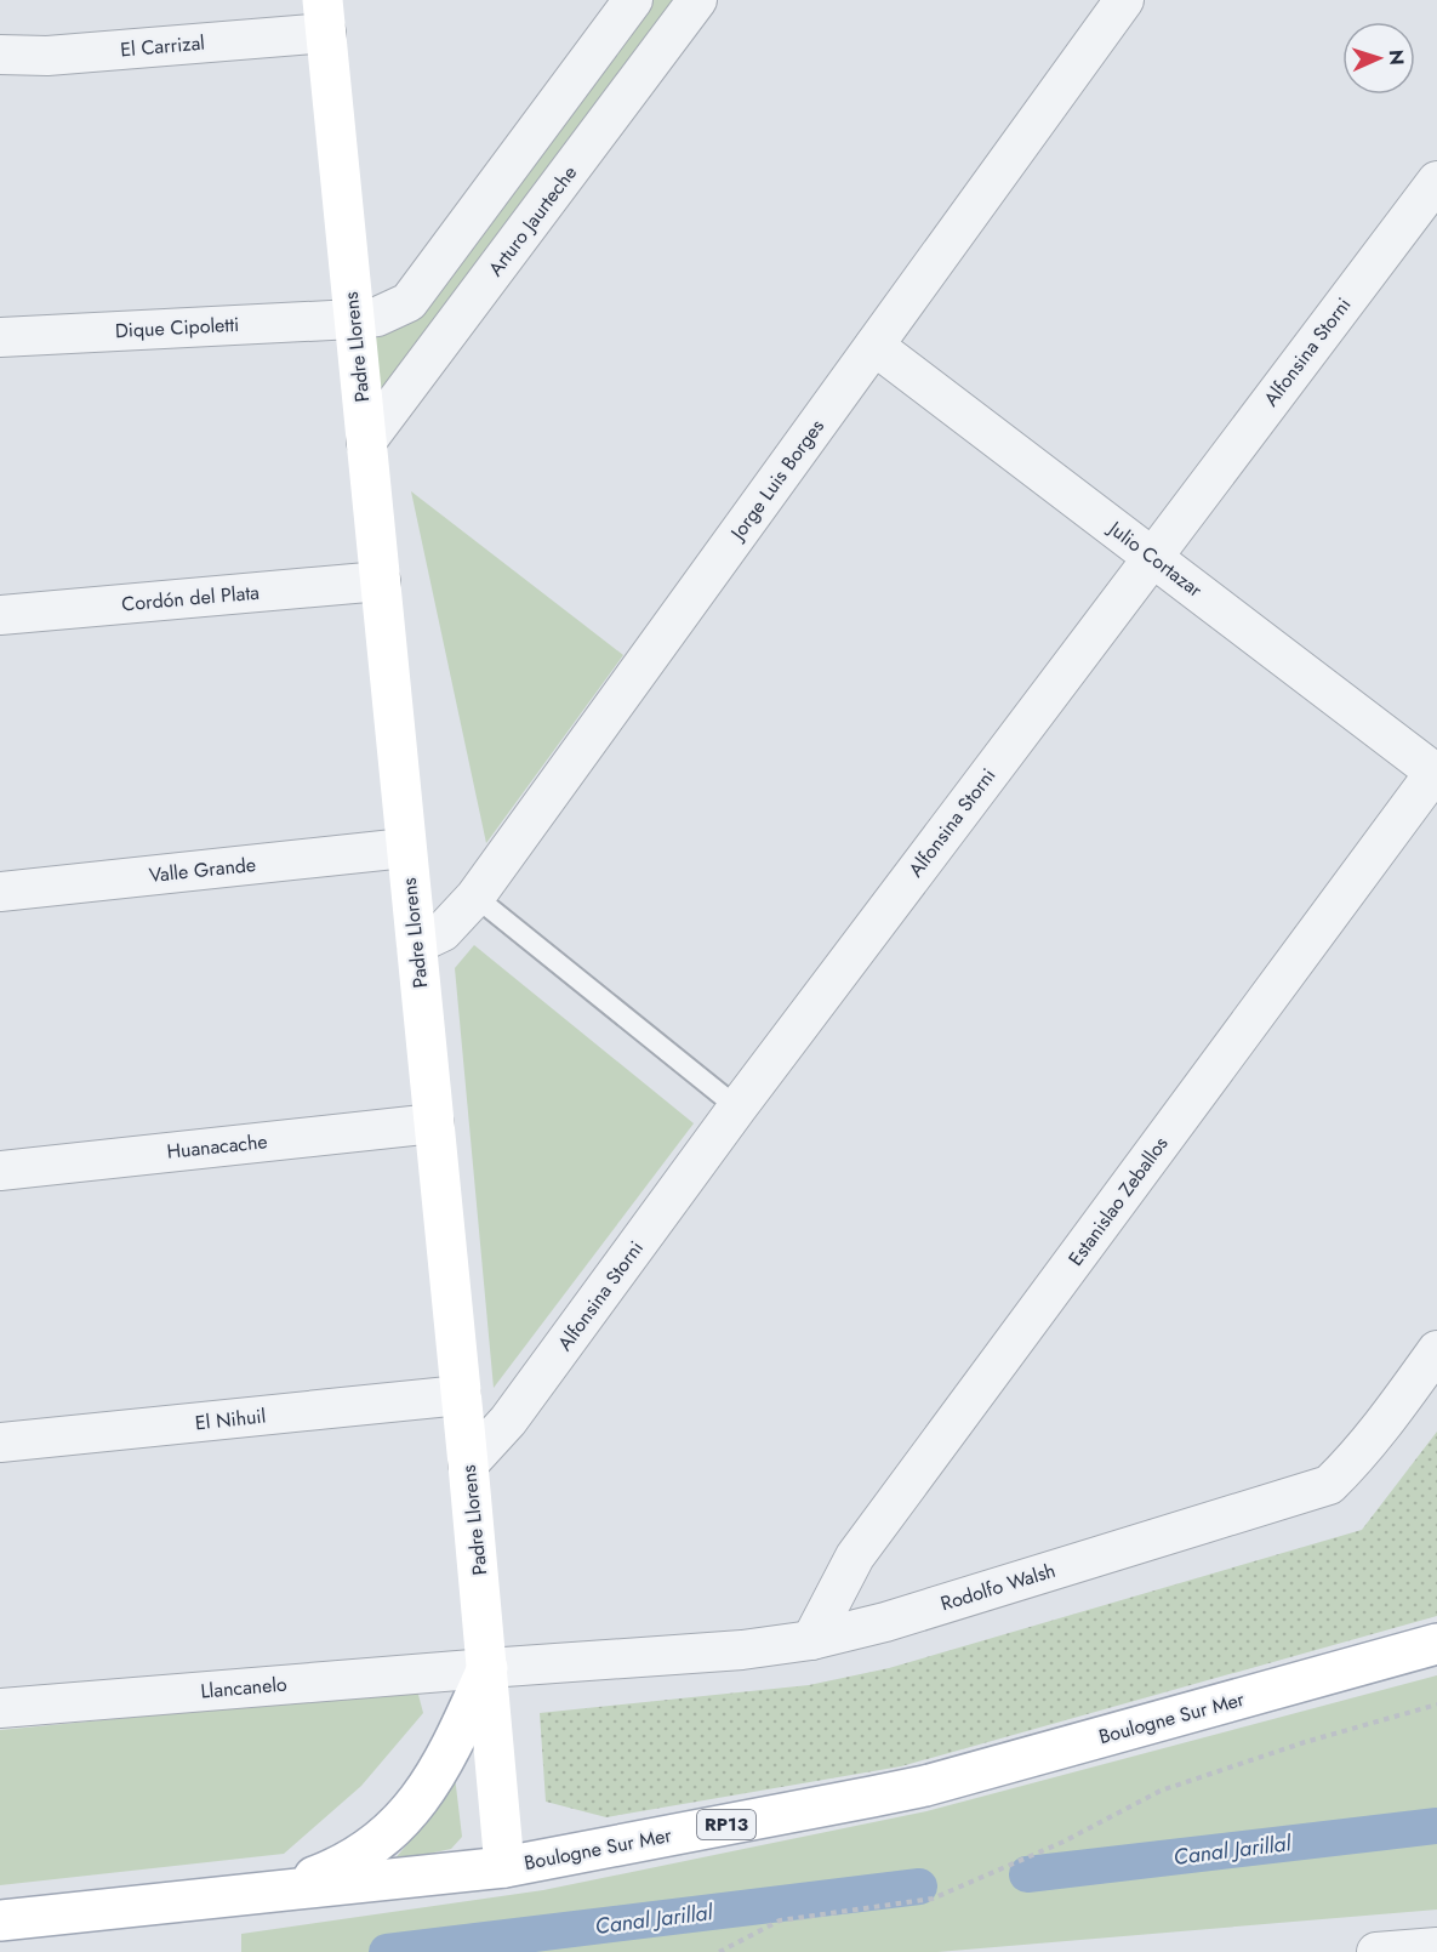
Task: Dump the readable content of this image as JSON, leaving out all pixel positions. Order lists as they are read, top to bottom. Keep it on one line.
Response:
{"streets":{"street":["El Carrizal","Arturo Jaurteche","Dique Cipoletti","Padre Llorens","Alfonsina Storni","Jorge Luis Borges","Julio Cortazar","Cordón del Plata","Valle Grande","Huanacache","Estanislao Zeballos","El Nihuil","Rodolfo Walsh","Llancanelo","Boulogne Sur Mer","RP13"]},"crossings":[["El Carrizal","Padre Llorens"],["Arturo Jaurteche","Padre Llorens"],["Dique Cipoletti","Padre Llorens"],["Padre Llorens","Alfonsina Storni"],["Padre Llorens","Jorge Luis Borges"],["Padre Llorens","Cordón del Plata"],["Padre Llorens","Valle Grande"],["Padre Llorens","Huanacache"],["Padre Llorens","El Nihuil"],["Padre Llorens","Rodolfo Walsh"],["Padre Llorens","Llancanelo"],["Padre Llorens","Boulogne Sur Mer"],["Alfonsina Storni","Julio Cortazar"],["Jorge Luis Borges","Julio Cortazar"],["Julio Cortazar","Estanislao Zeballos"],["Estanislao Zeballos","Rodolfo Walsh"],["Rodolfo Walsh","Llancanelo"]],"water":["Canal Jarillal"],"north":"right"}
